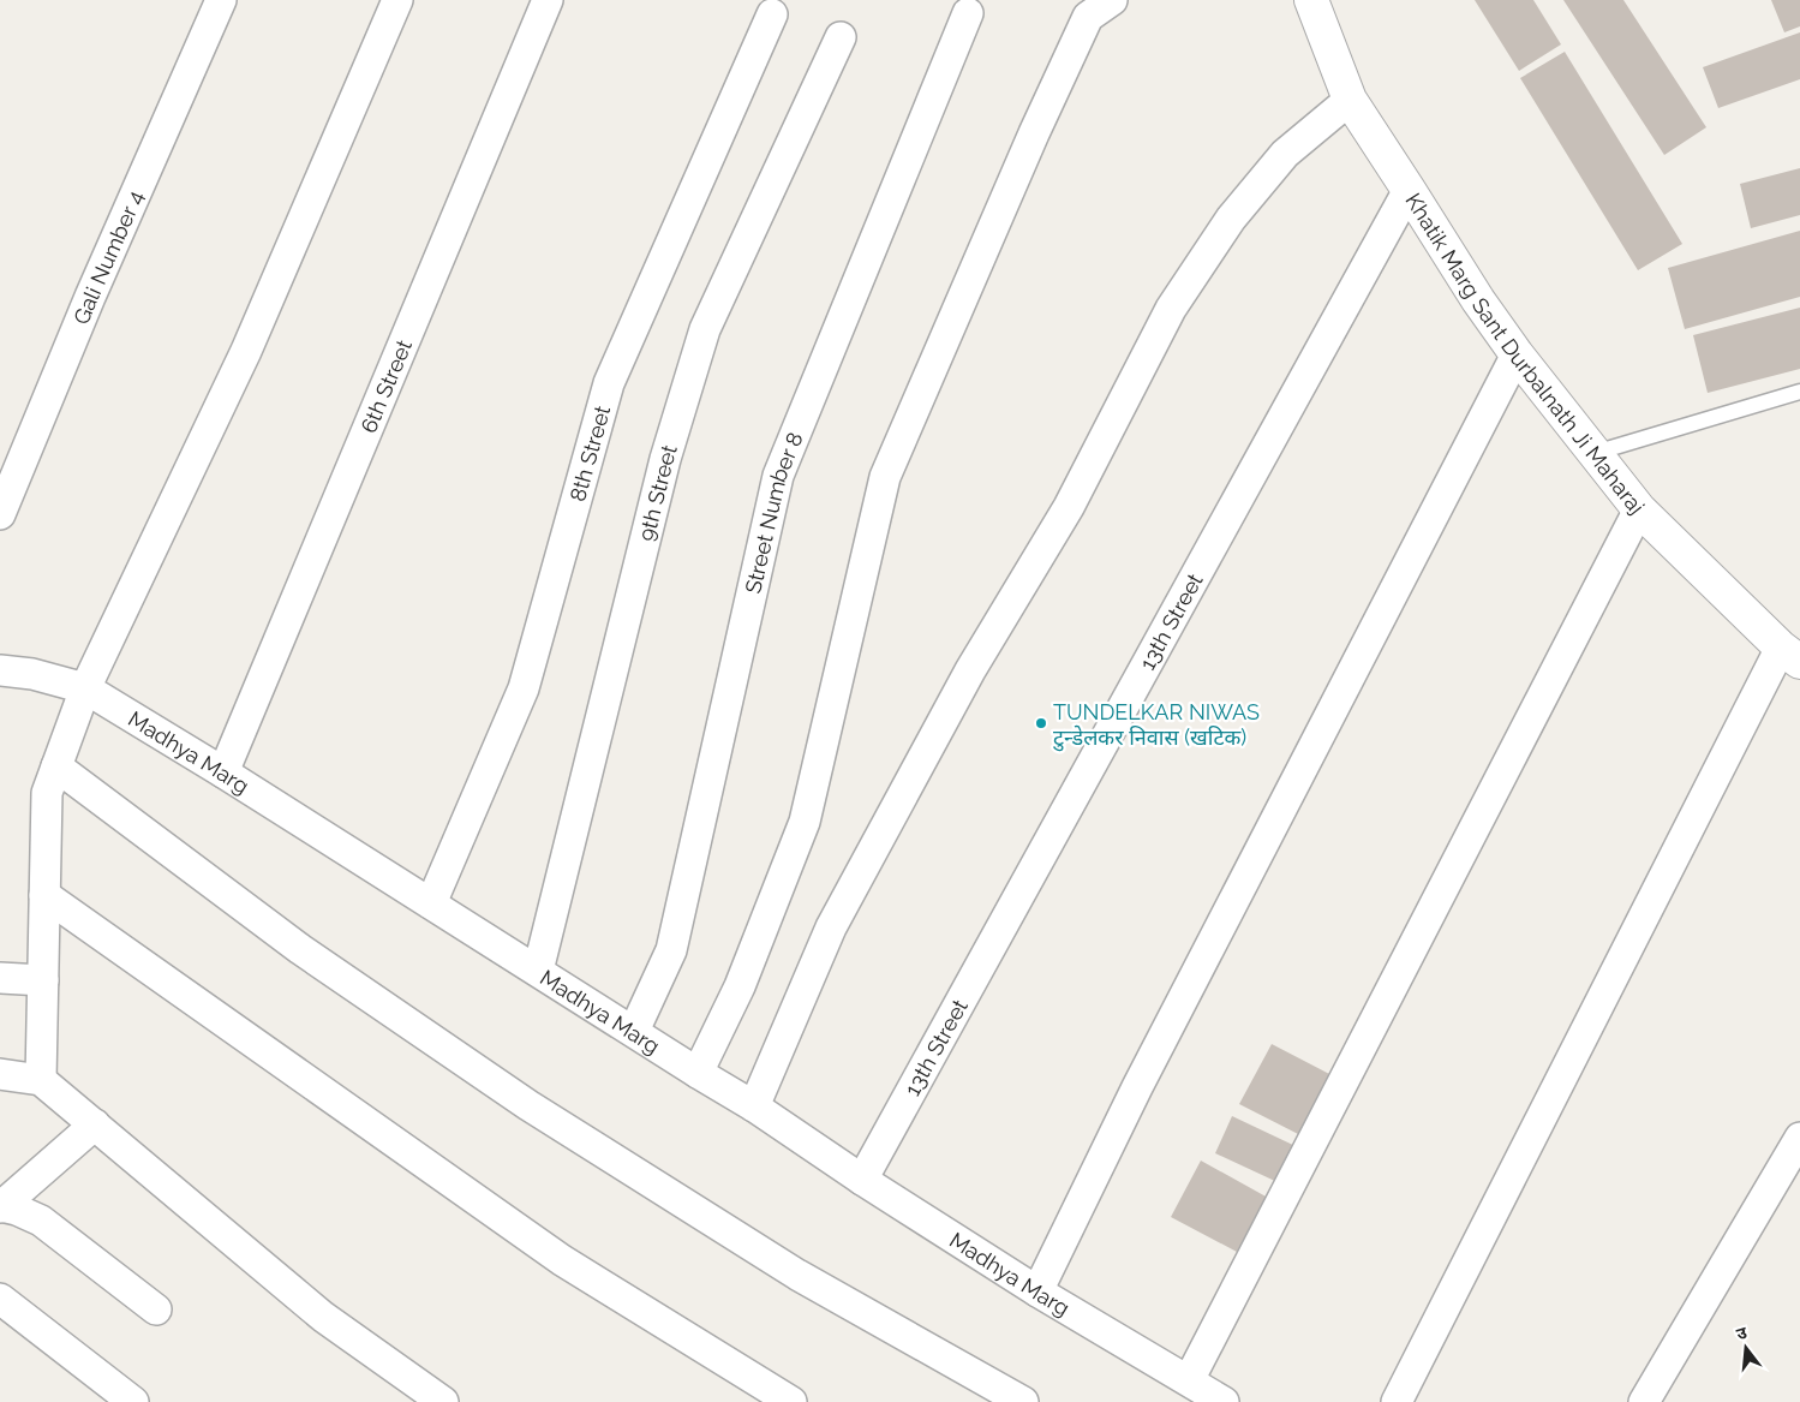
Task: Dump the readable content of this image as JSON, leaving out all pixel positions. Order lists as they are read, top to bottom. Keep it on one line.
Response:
{"streets":{"street":["Gali Number 4","Khatik Marg Sant Durbalnath Ji Maharaj","6th Street","8th Street","9th Street","Street Number 8","13th Street","Madhya Marg"]},"crossings":[["Khatik Marg Sant Durbalnath Ji Maharaj","13th Street"],["6th Street","Madhya Marg"],["8th Street","Madhya Marg"],["9th Street","Madhya Marg"],["Street Number 8","Madhya Marg"],["13th Street","Madhya Marg"]],"places":["TUNDELKAR NIWAS टुन्डेलकर निवास (खटिक)"],"north":"top"}
